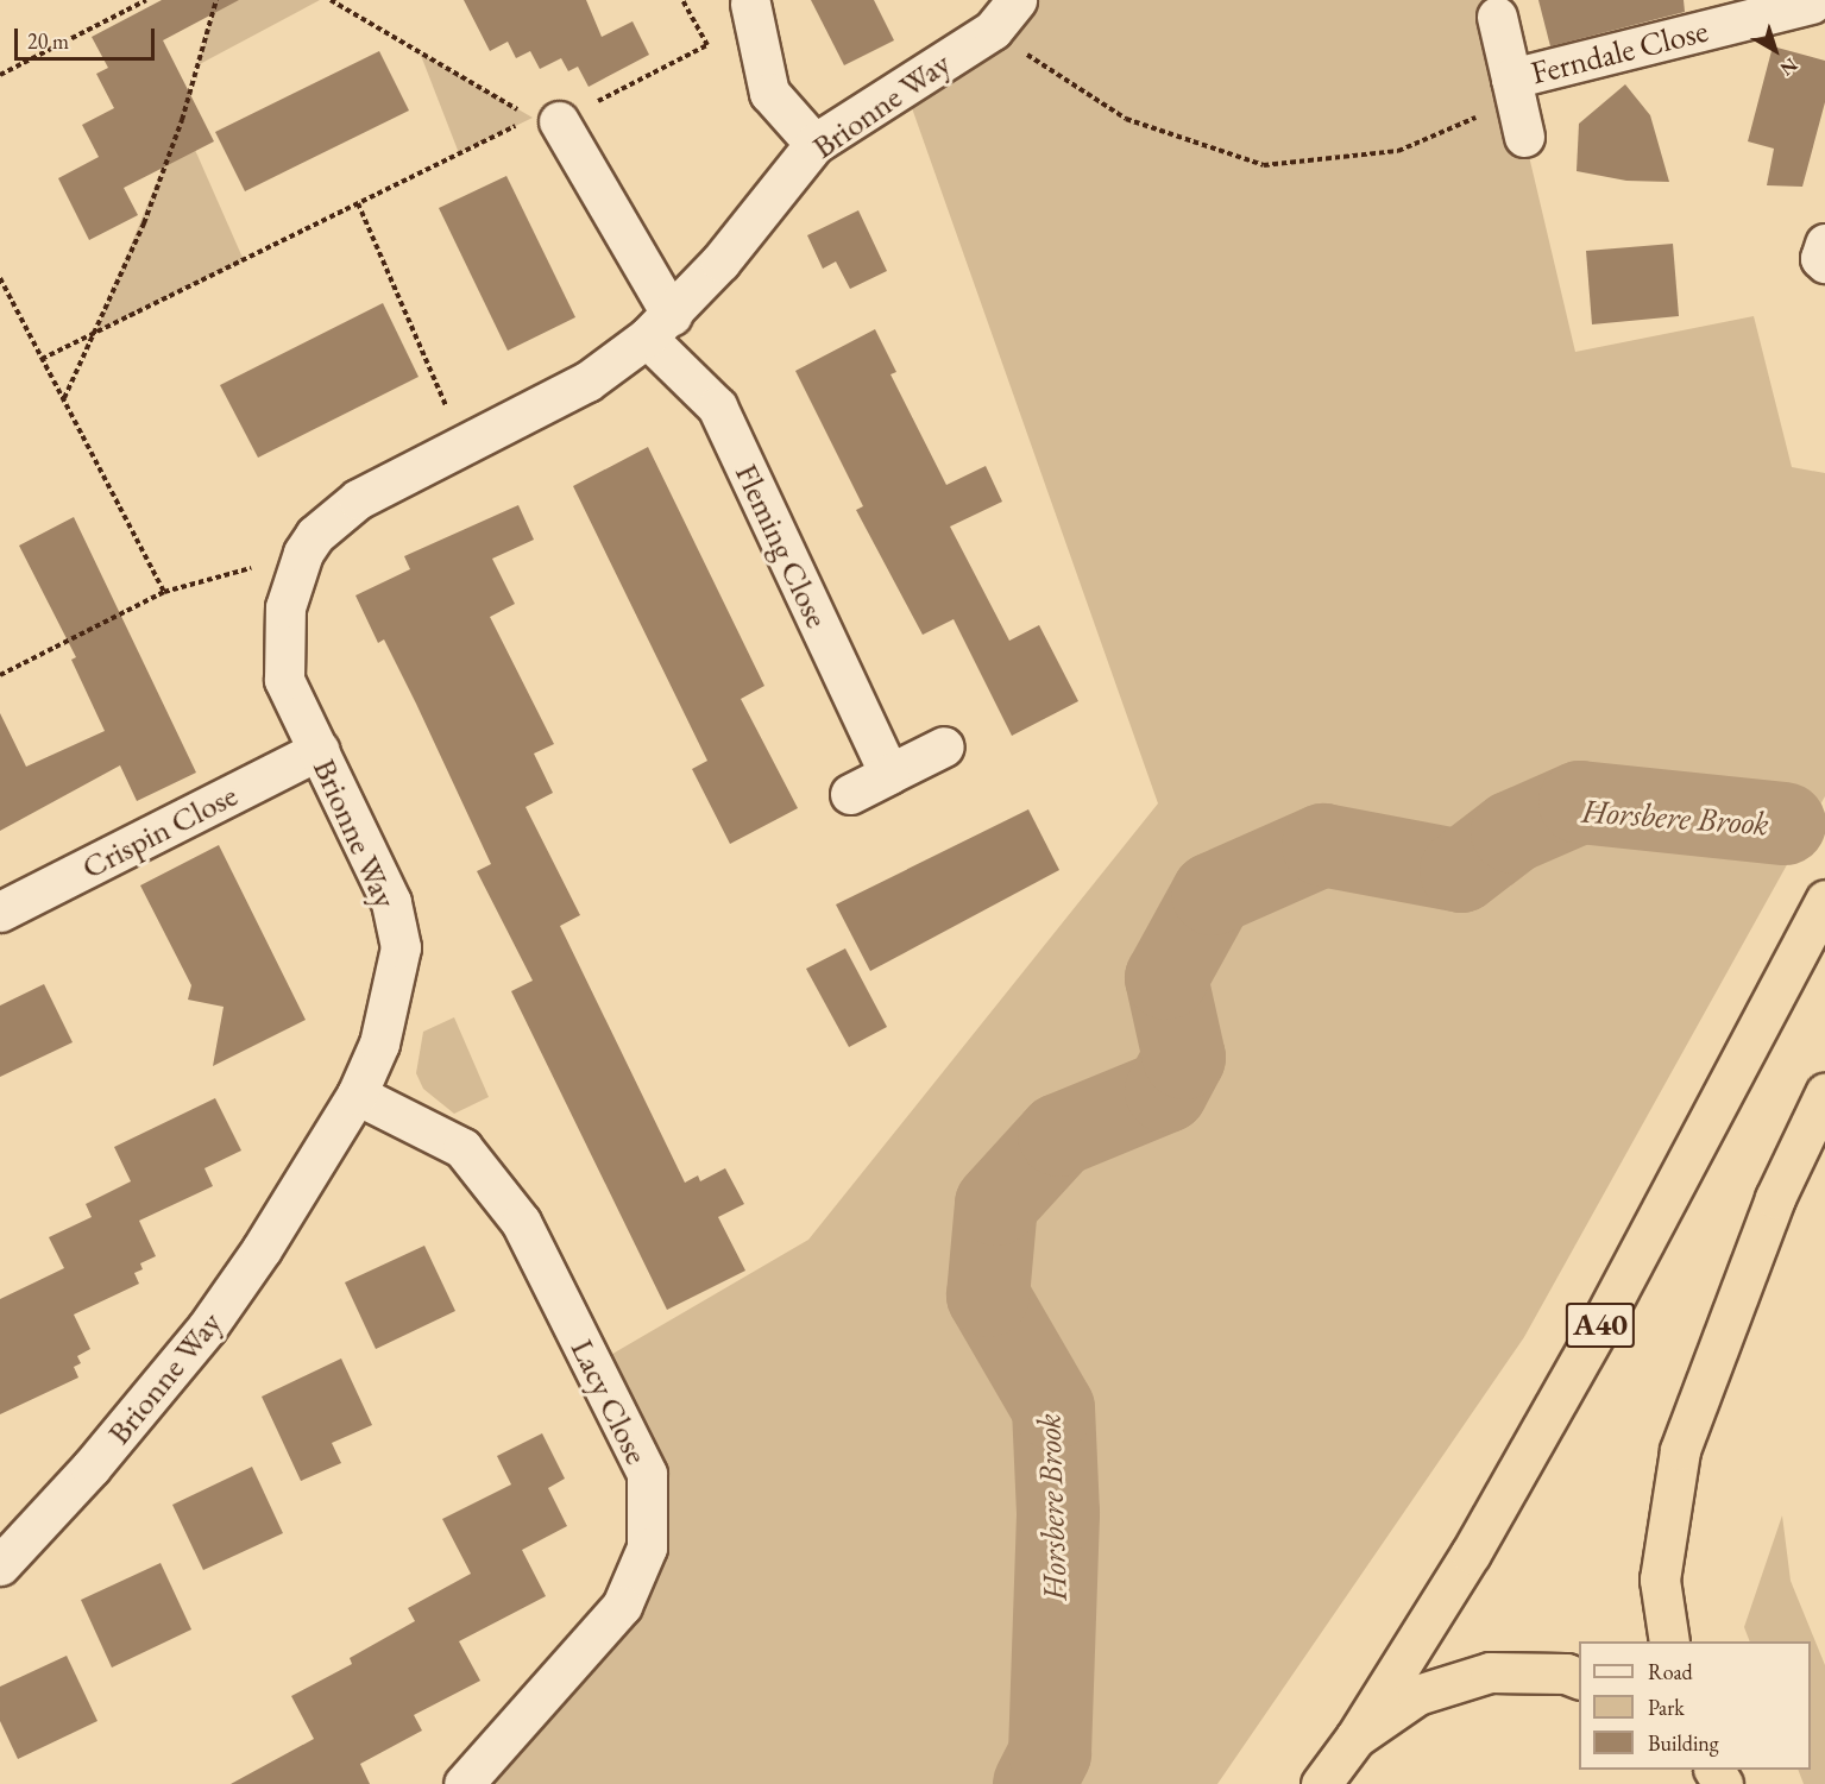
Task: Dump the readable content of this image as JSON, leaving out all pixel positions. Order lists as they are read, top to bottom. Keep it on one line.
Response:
{"streets":{"highway":["A40"],"street":["Ferndale Close","Brionne Way","Fleming Close","Crispin Close","Lacy Close"]},"crossings":[["Brionne Way","Fleming Close"],["Brionne Way","Crispin Close"],["Brionne Way","Lacy Close"]],"water":["Horsbere Brook"],"legend":["Road","Park","Building"],"scale_bar":"20 m","north":"bottom right"}
